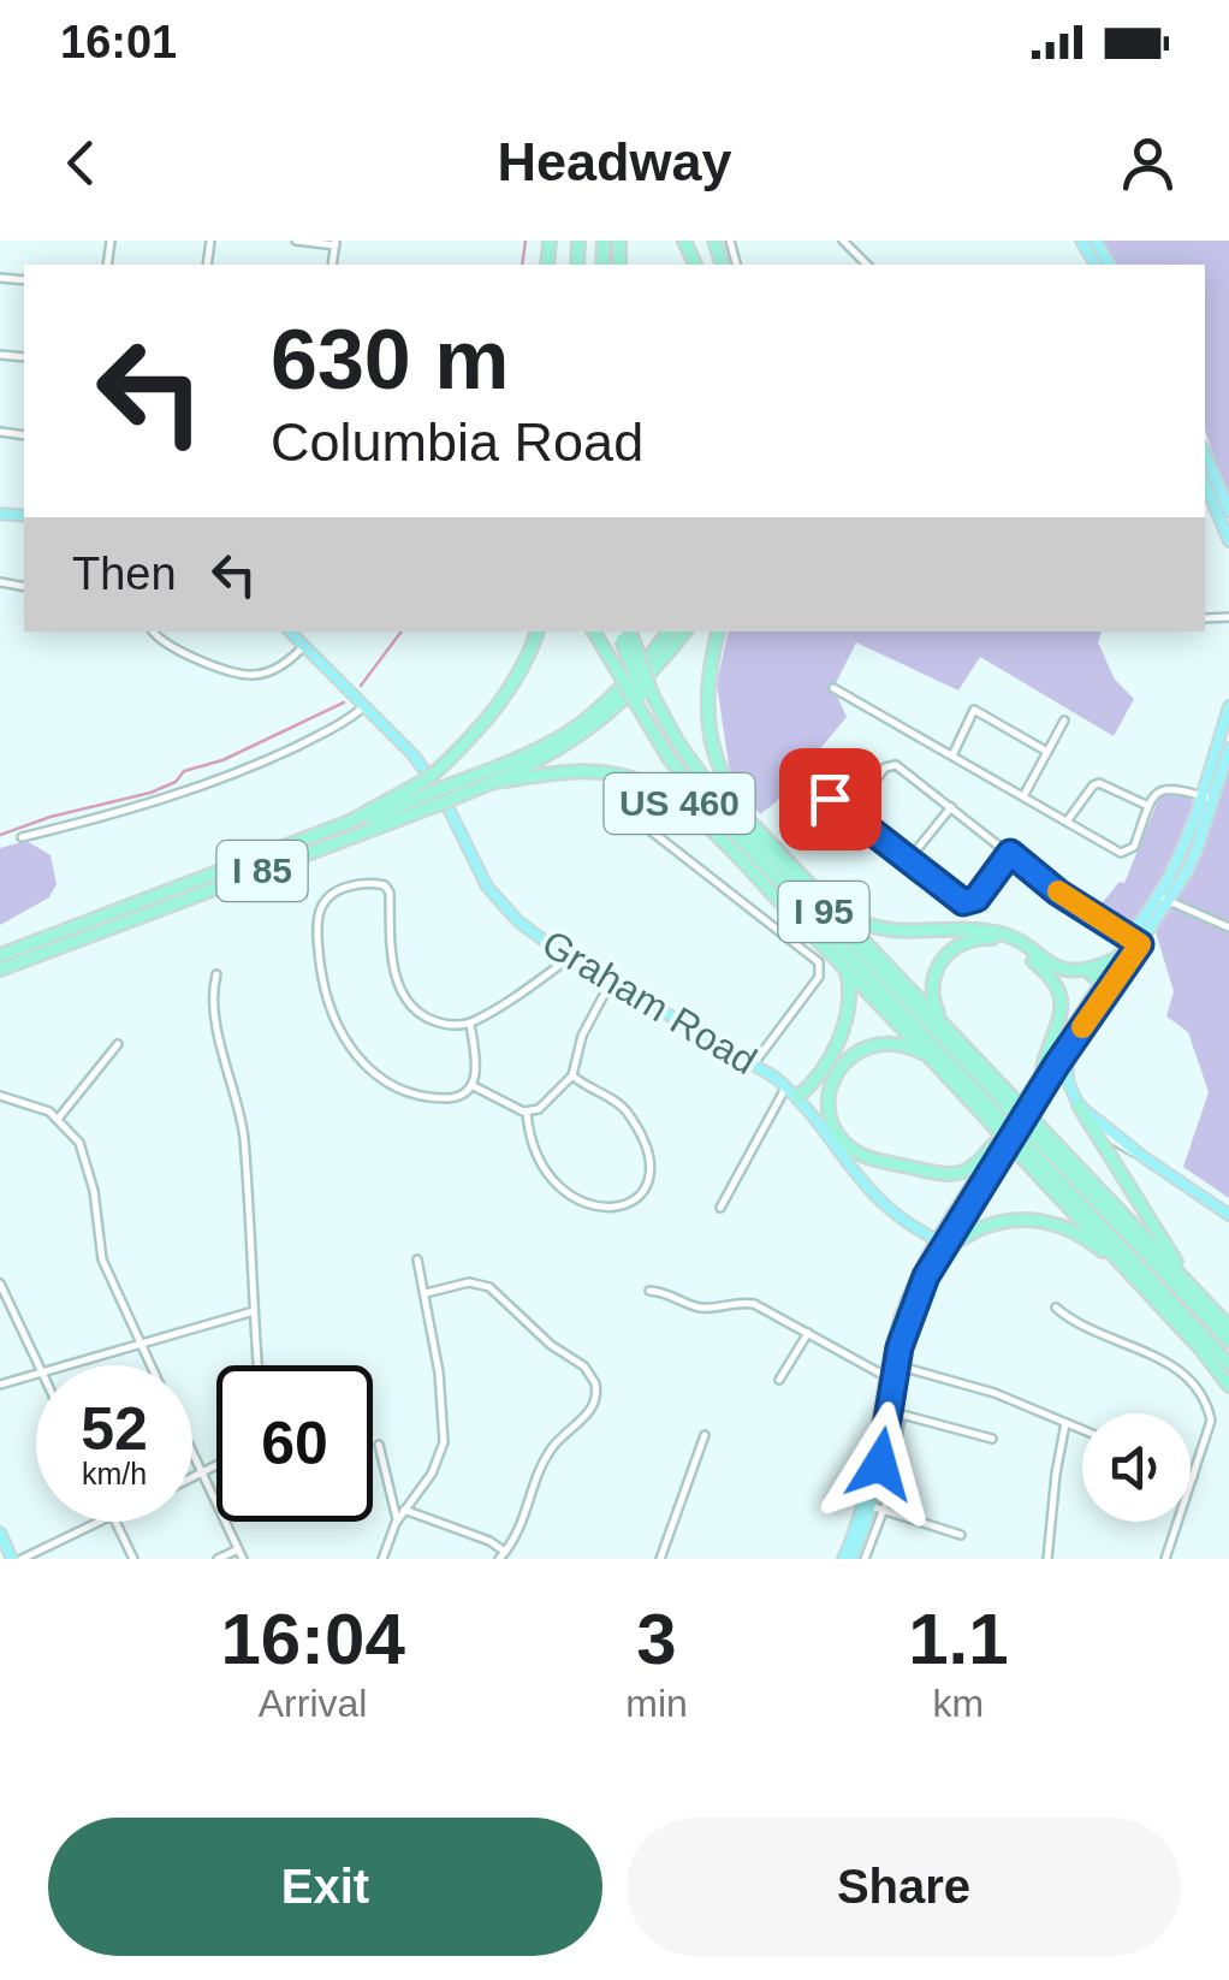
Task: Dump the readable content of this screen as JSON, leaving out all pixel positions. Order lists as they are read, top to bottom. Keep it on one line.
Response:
{"streets":{"highway":["US 460","I 85","I 95"],"main road":["Graham Road"]},"crossings":[["US 460","I 85"],["US 460","I 95"]],"page":{"status":"16:01","header":"Headway","turn":["630 m","Columbia Road"],"then":"Then","speed":"52 km/h","limit":"60","eta":["16:04","Arrival","3","min","1.1","km"],"buttons":["Exit","Share"]}}
